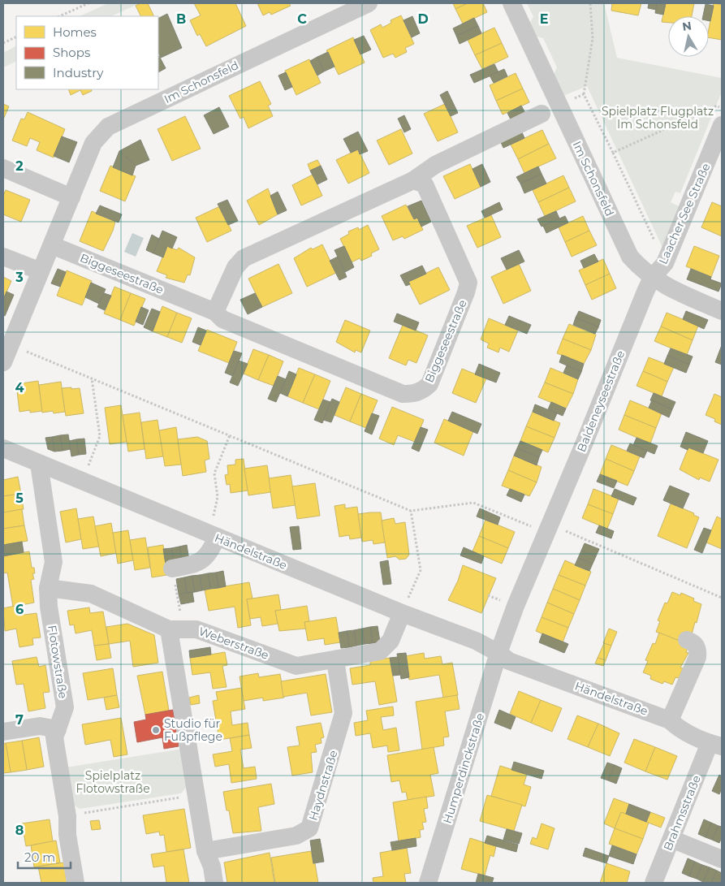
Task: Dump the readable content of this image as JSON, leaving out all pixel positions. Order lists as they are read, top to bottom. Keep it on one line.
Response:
{"streets":{"street":["Im Schonsfeld","Laacher See Straße","Biggeseestraße","Baldeneyseestraße","Händelstraße","Weberstraße","Flotowstraße","Humperdinckstraße","Haydnstraße","Brahmsstraße"]},"crossings":[["Im Schonsfeld","Laacher See Straße"],["Im Schonsfeld","Biggeseestraße"],["Im Schonsfeld","Baldeneyseestraße"],["Laacher See Straße","Baldeneyseestraße"],["Händelstraße","Weberstraße"],["Händelstraße","Flotowstraße"],["Händelstraße","Humperdinckstraße"],["Händelstraße","Brahmsstraße"],["Weberstraße","Flotowstraße"],["Weberstraße","Haydnstraße"]],"parks":["Spielplatz Flugplatz Im Schonsfeld","Spielplatz Flotowstraße"],"places":["Studio für Fußpflege"],"legend":["Homes","Shops","Industry"],"scale_bar":"20 m","north":"top","grid":{"columns":["B","C","D","E"],"rows":["2","3","4","5","6","7","8"]}}
